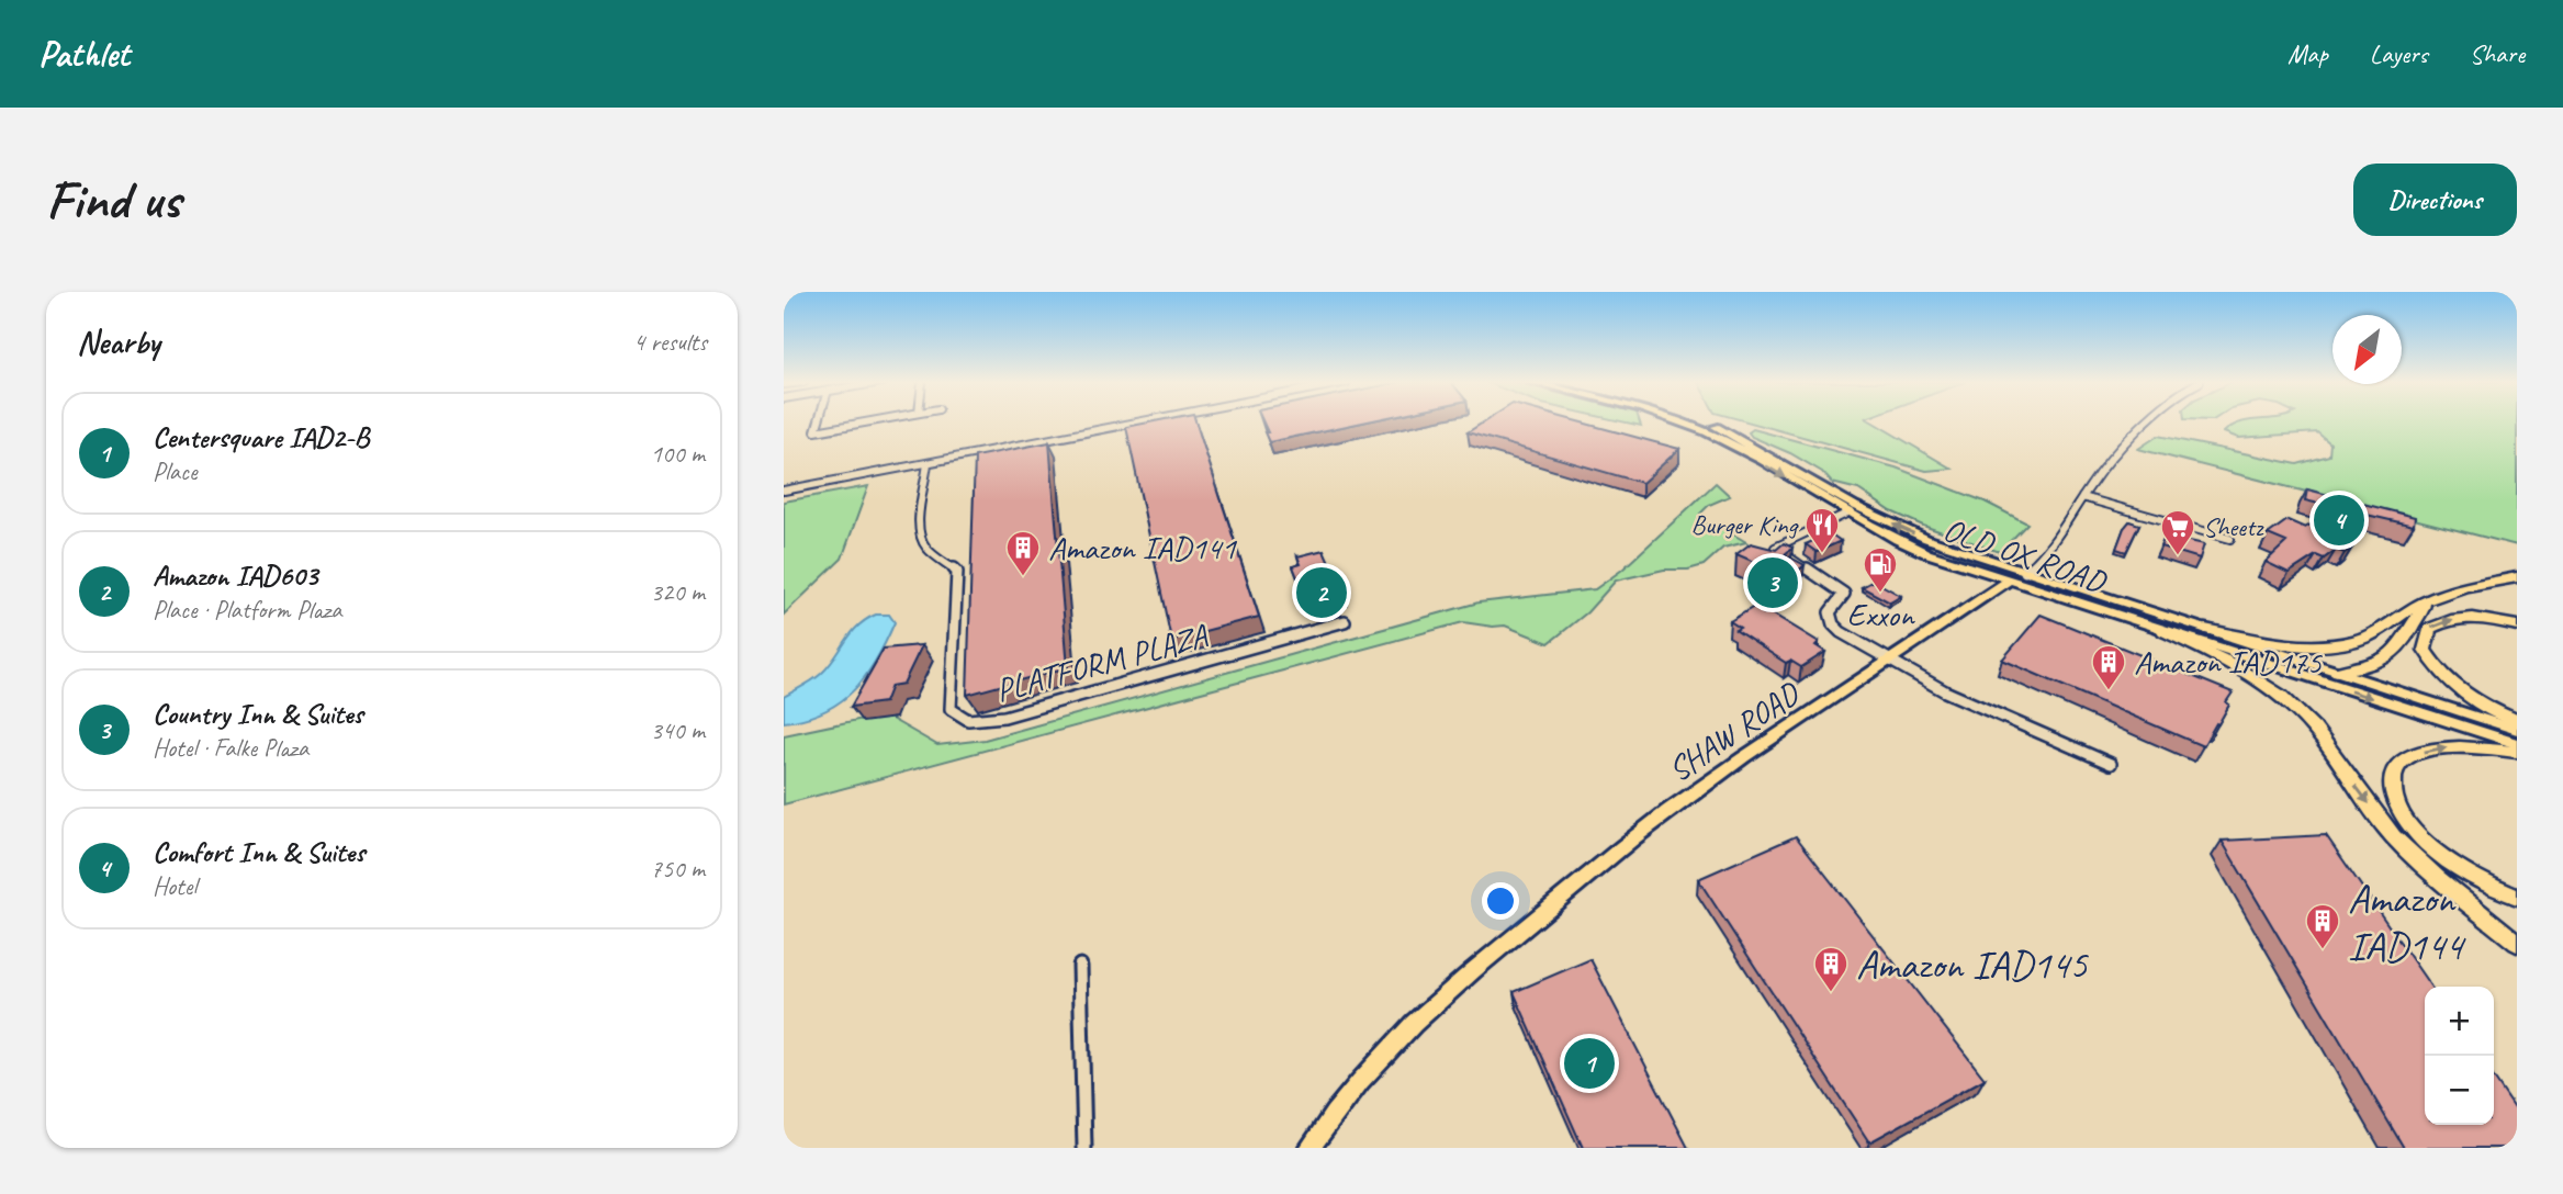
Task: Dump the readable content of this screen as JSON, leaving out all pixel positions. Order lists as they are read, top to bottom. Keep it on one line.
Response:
{"streets":{"main road":["OLD OX ROAD","SHAW ROAD"],"street":["PLATFORM PLAZA"]},"crossings":[["OLD OX ROAD","SHAW ROAD"]],"places":{"restaurant":["Burger King"],"supermarket":["Sheetz"],"building":["Amazon IAD141","Amazon IAD175","Amazon IAD144","Amazon IAD145"],"fuel station":["Exxon"]},"north":"bottom left","page":{"header":"Pathlet","nav":["Map","Layers","Share"],"buttons":"Directions","title":"Find us","heading":["Nearby","4 results"],"list":[{"mark":"1","name":"Centersquare IAD2-B","note":"Place","value":"100 m"},{"mark":"2","name":"Amazon IAD603","note":"Place · Platform Plaza","value":"320 m"},{"mark":"3","name":"Country Inn & Suites","note":"Hotel · Falke Plaza","value":"340 m"},{"mark":"4","name":"Comfort Inn & Suites","note":"Hotel","value":"750 m"}],"pins":["4","3","2","1"],"map_buttons":["+","−"]}}
